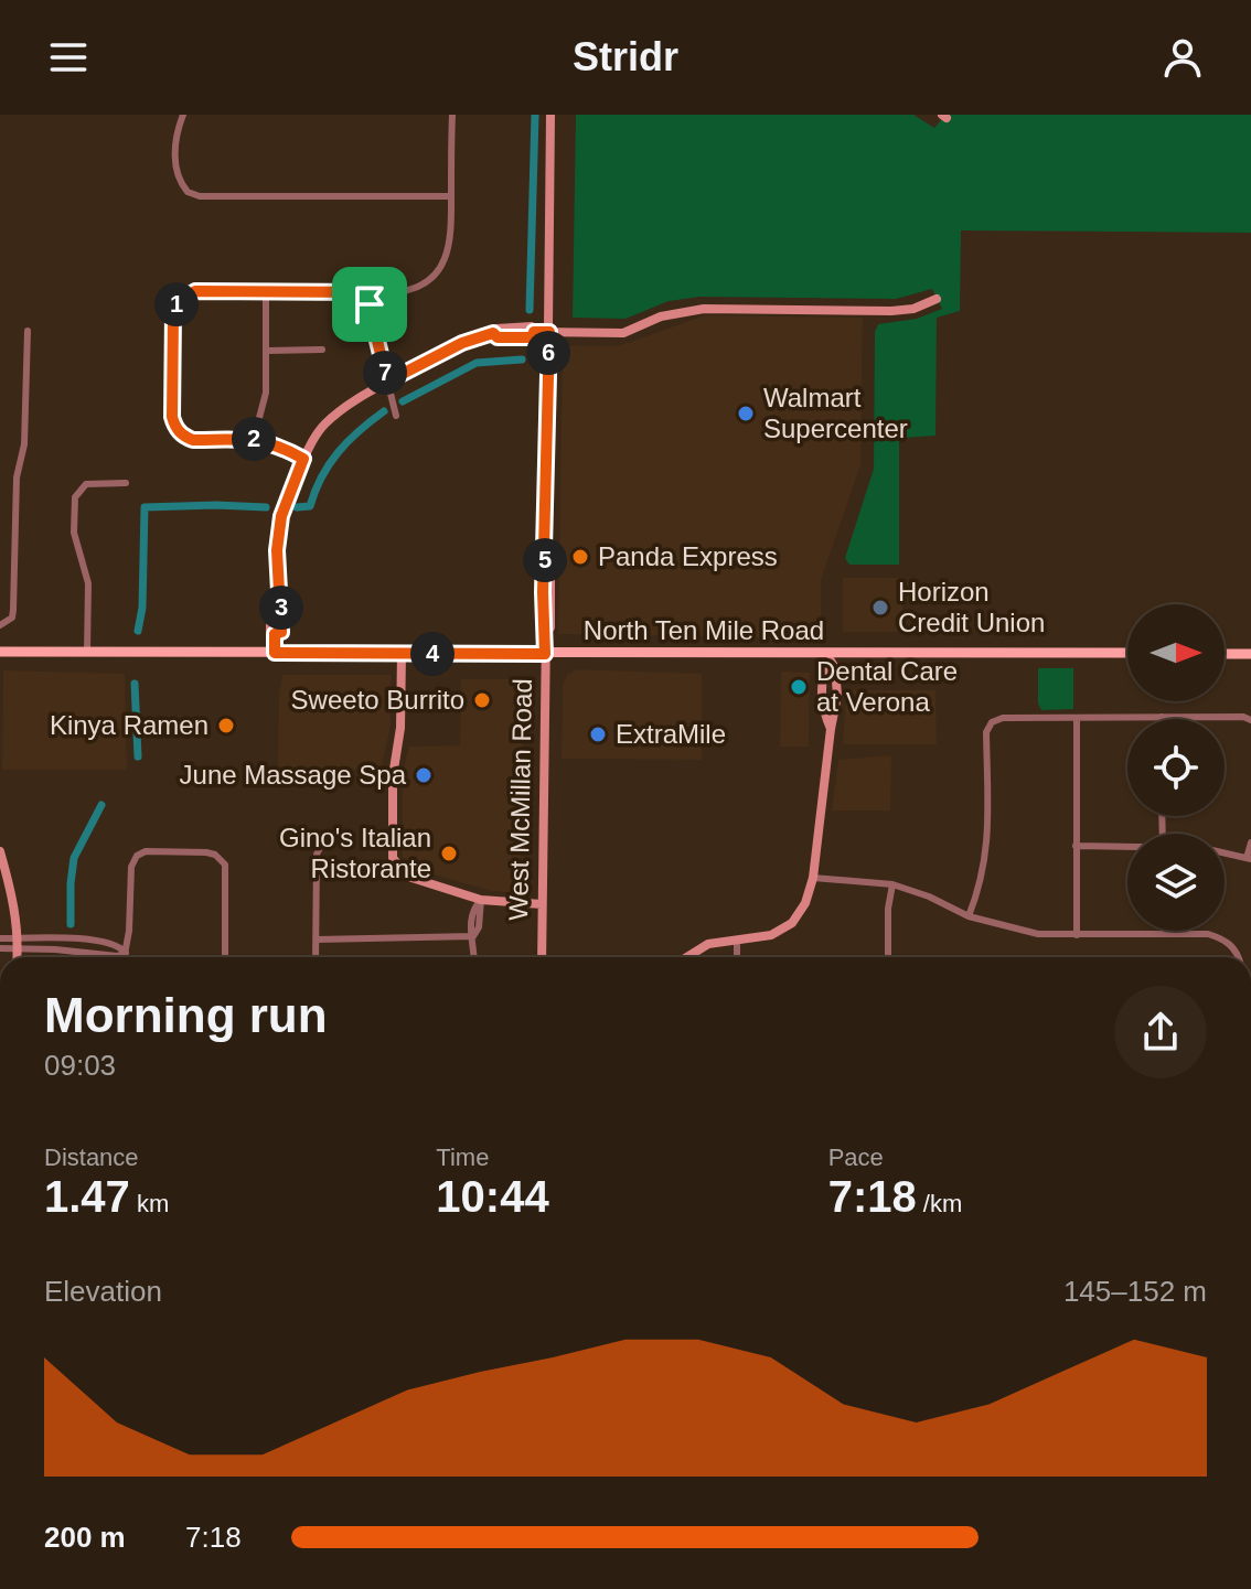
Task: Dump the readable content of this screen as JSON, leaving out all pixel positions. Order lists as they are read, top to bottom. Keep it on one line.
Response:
{"streets":{"main road":["North Ten Mile Road"],"street":["West McMillan Road"]},"crossings":[["North Ten Mile Road","West McMillan Road"]],"places":["Walmart Supercenter","Panda Express","Horizon Credit Union","Dental Care at Verona","Sweeto Burrito","Kinya Ramen","ExtraMile","June Massage Spa","Gino's Italian Ristorante"],"north":"right","page":{"header":"Stridr","pins":["1","6","7","2","5","3","4"],"heading":["Morning run","09:03"],"stats":[["Distance","1.47 km"],["Time","10:44"],["Pace","7:18 /km"]],"chart":["Elevation","145–152 m"],"list":[{"name":"200 m","note":"7:18"}]}}
